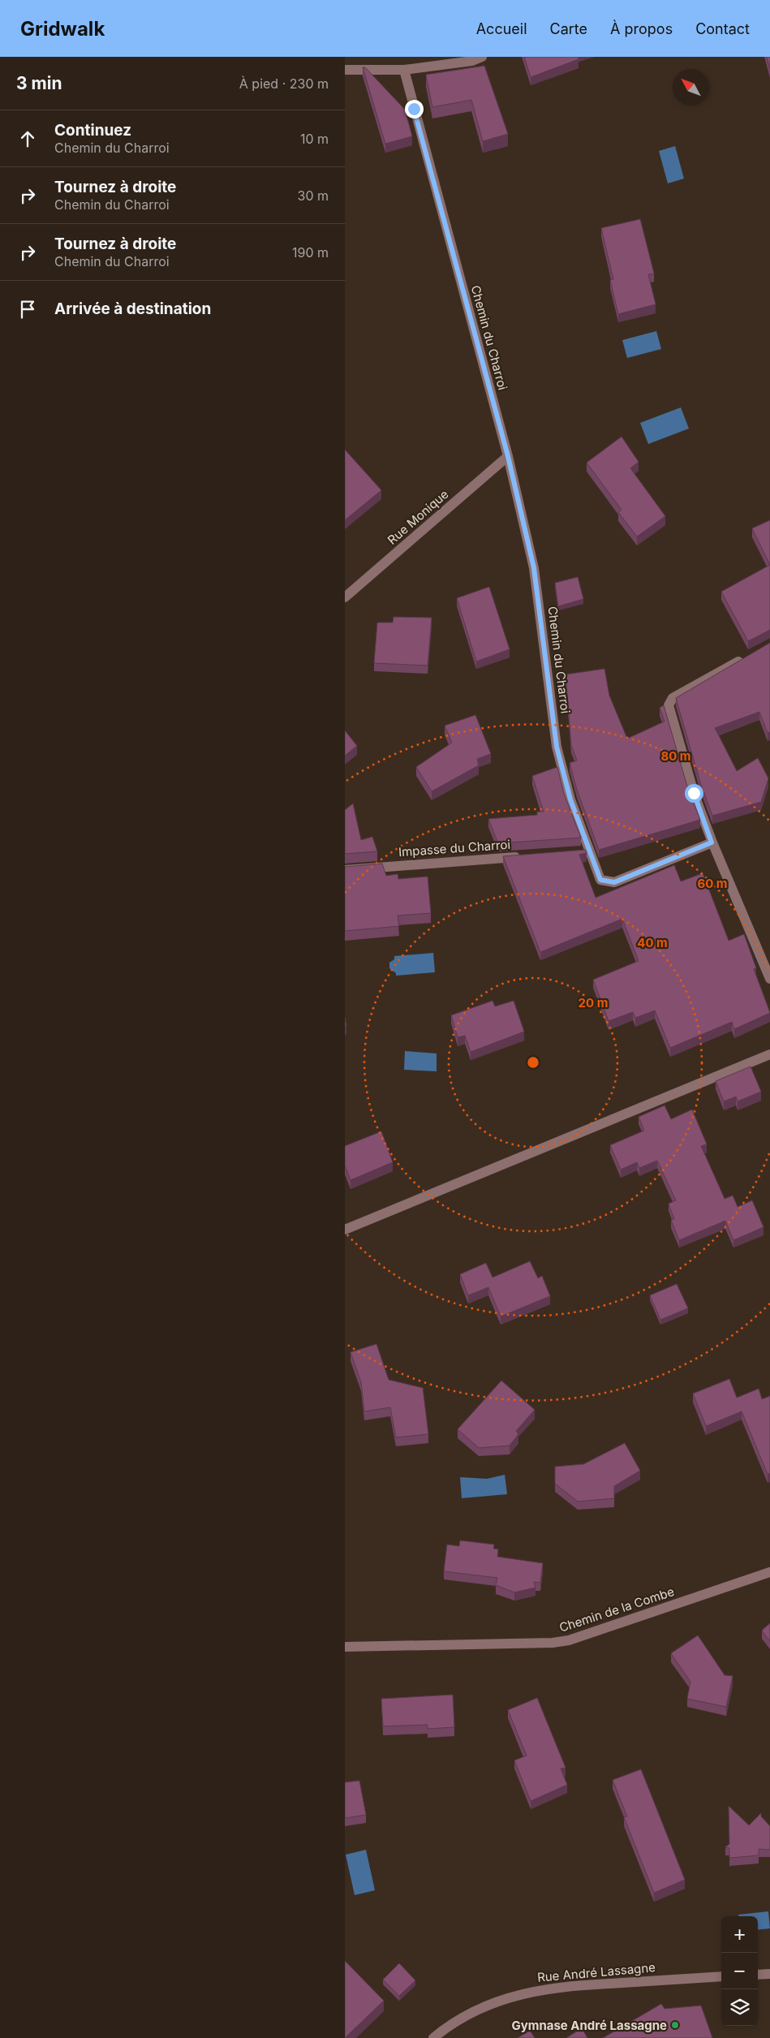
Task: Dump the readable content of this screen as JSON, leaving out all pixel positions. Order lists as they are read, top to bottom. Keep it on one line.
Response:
{"streets":{"street":["Chemin du Charroi","Rue Monique","Impasse du Charroi","Chemin de la Combe","Rue André Lassagne"]},"crossings":[["Chemin du Charroi","Rue Monique"]],"places":["Gymnase André Lassagne"],"north":"top left","page":{"header":"Gridwalk","nav":["Accueil","Carte","À propos","Contact"],"heading":["3 min","À pied · 230 m"],"list":[["Continuez","Chemin du Charroi","10 m"],["Tournez à droite","Chemin du Charroi","30 m"],["Tournez à droite","Chemin du Charroi","190 m"],"Arrivée à destination"],"map_buttons":["+","−"]},"rings":["80 m","60 m","40 m","20 m"]}
